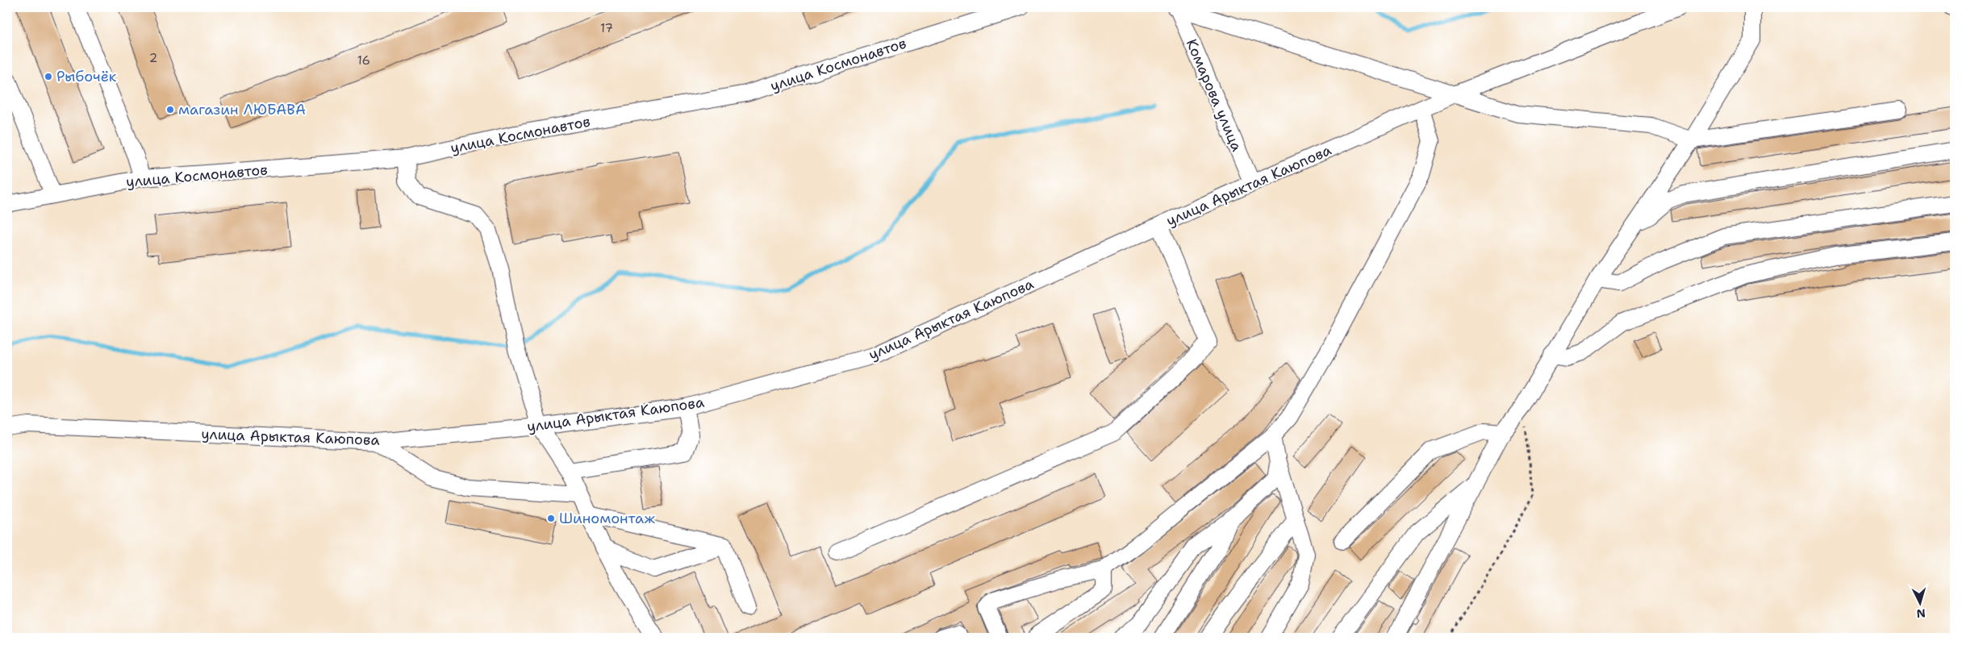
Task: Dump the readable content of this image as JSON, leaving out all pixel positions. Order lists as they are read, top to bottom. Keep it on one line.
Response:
{"streets":{"street":["улица Космонавтов","Комарова улица","улица Арыктая Каюпова"]},"crossings":[["Комарова улица","улица Арыктая Каюпова"]],"places":["Рыбочёк","магазин ЛЮБАВА","Шиномонтаж"],"house_numbers":["17","2","16"],"north":"bottom"}
